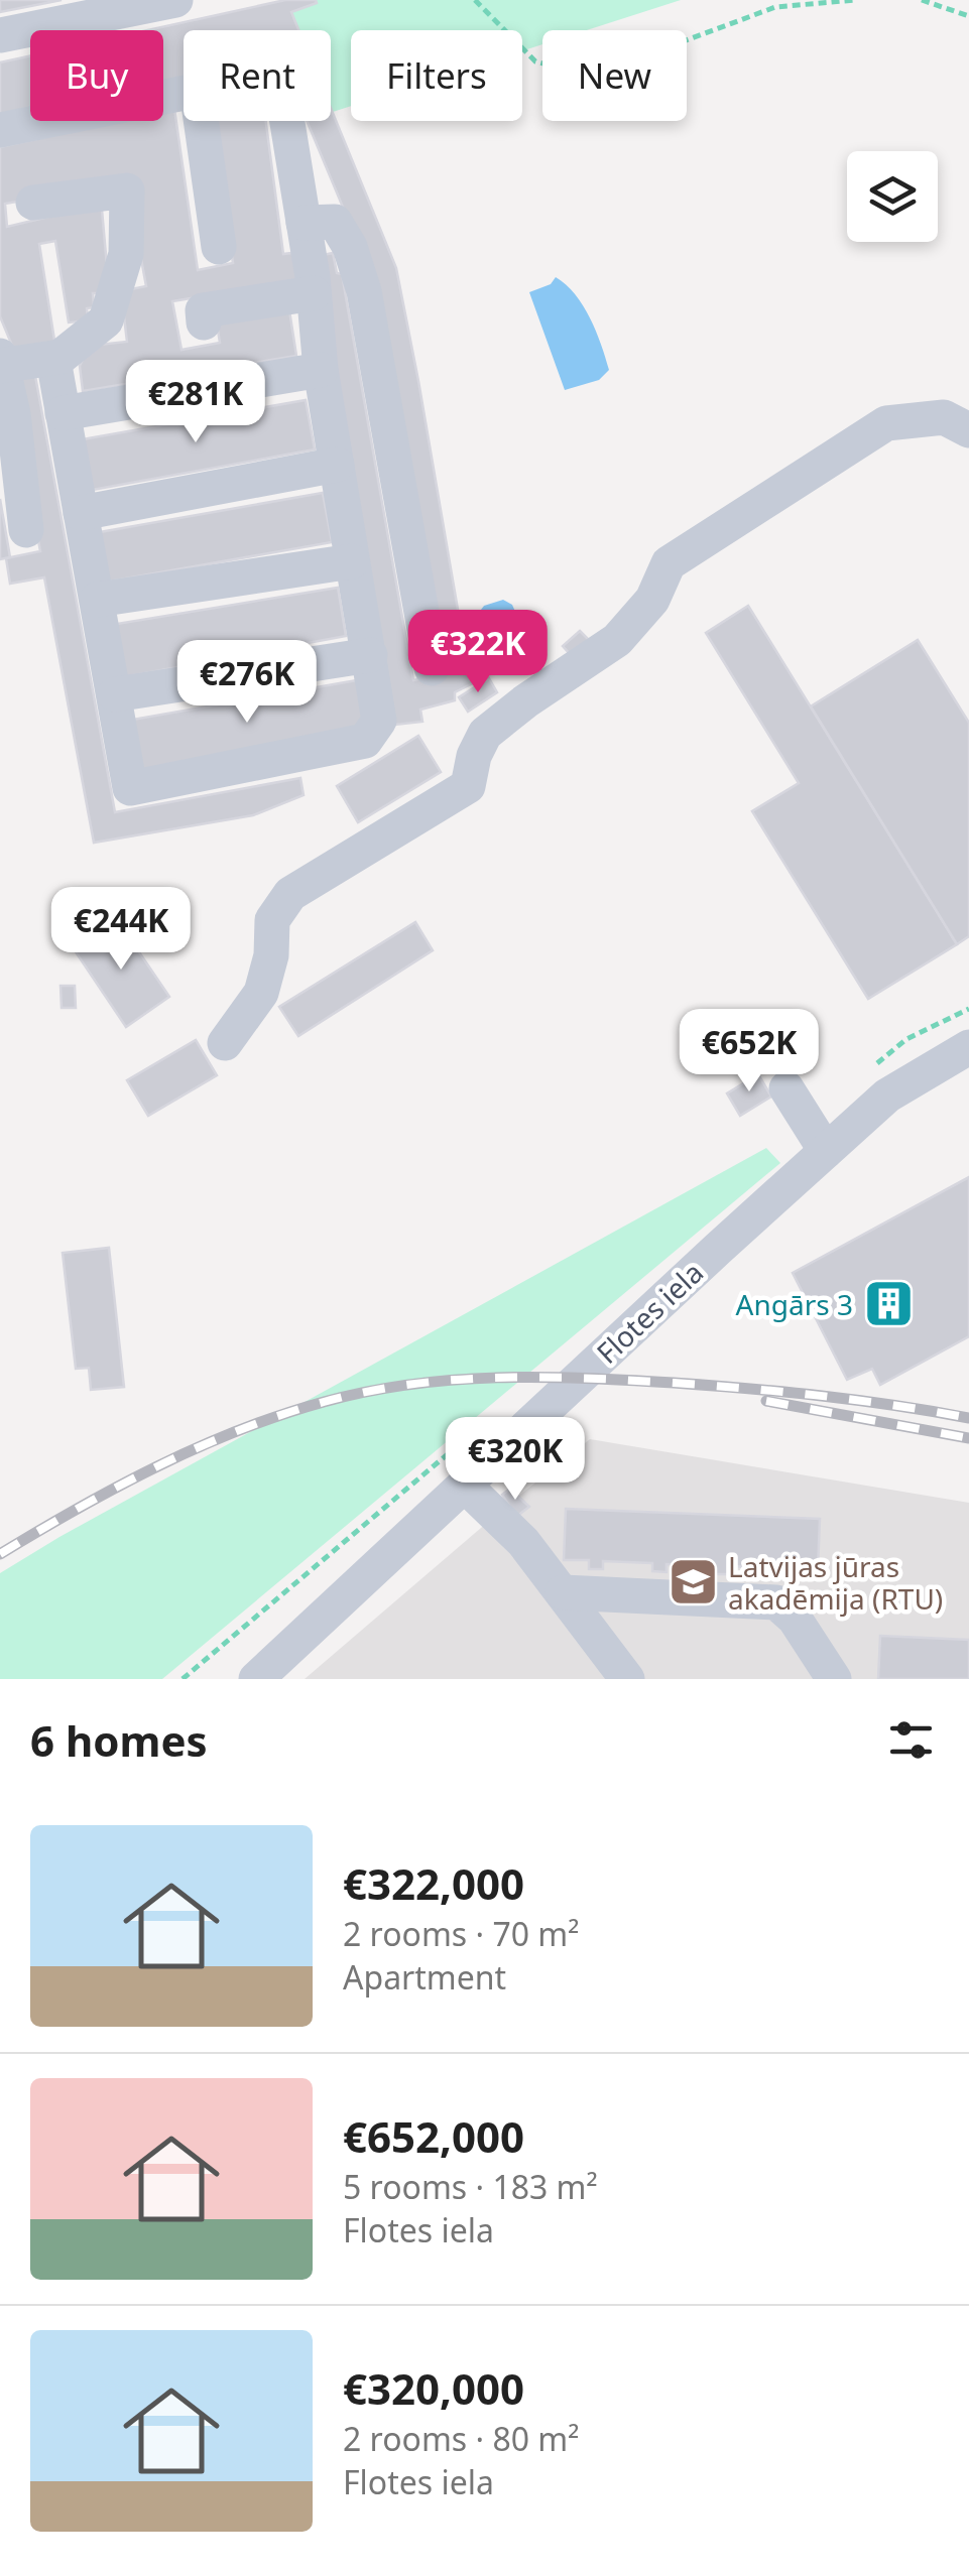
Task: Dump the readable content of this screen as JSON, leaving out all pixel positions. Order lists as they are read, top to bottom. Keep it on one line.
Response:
{"streets":{"street":["Flotes iela"]},"places":{"building":["Angārs 3"],"school or university":["Latvijas jūras akadēmija (RTU)"]},"page":{"chip":["Buy","Rent","Filters","New"],"price":["€281K","€322K","€276K","€244K","€652K","€320K"],"heading":"6 homes","list":[{"name":"€322,000","note":"2 rooms · 70 m² · Apartment"},{"name":"€652,000","note":"5 rooms · 183 m² · Flotes iela"},{"name":"€320,000","note":"2 rooms · 80 m² · Flotes iela"}]}}
